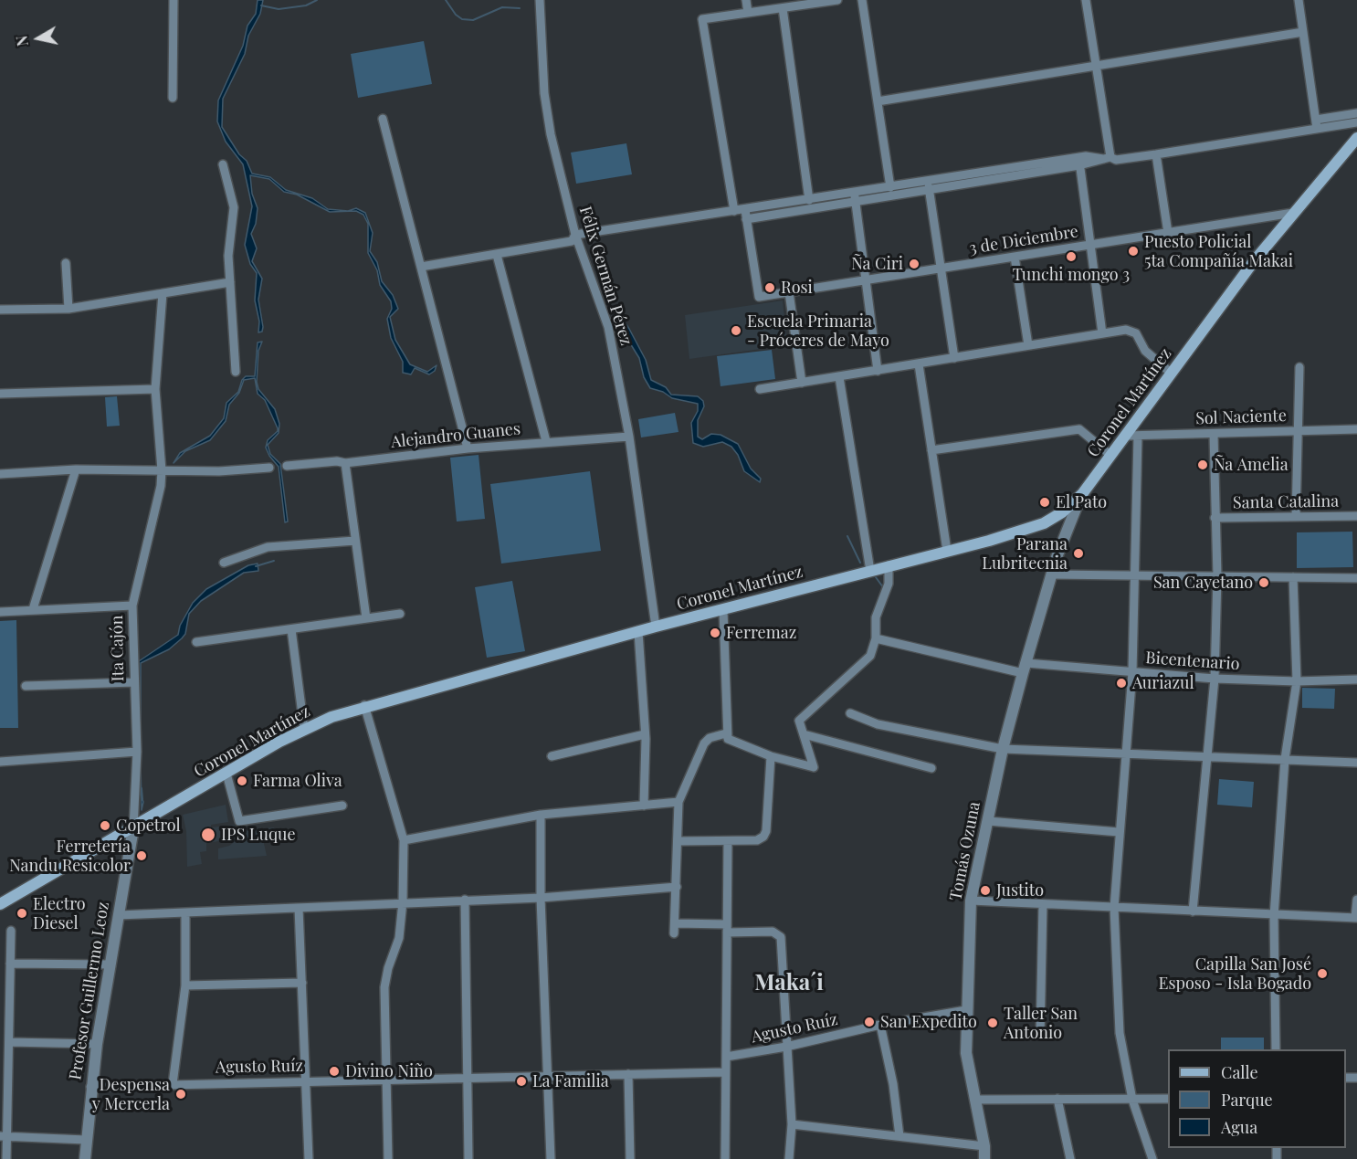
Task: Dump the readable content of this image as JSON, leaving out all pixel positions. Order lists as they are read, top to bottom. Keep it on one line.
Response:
{"streets":{"main road":["Coronel Martínez"],"street":["3 de Diciembre","Félix Germán Pérez","Sol Naciente","Alejandro Guanes","Santa Catalina","Ita Cajón","Bicentenario","Tomás Ozuna","Profesor Guillermo Leoz","Agusto Ruíz"]},"crossings":[["3 de Diciembre","Coronel Martínez"],["Félix Germán Pérez","Coronel Martínez"],["Félix Germán Pérez","Alejandro Guanes"],["Coronel Martínez","Sol Naciente"],["Coronel Martínez","Ita Cajón"],["Coronel Martínez","Tomás Ozuna"],["Coronel Martínez","Profesor Guillermo Leoz"],["Ita Cajón","Profesor Guillermo Leoz"],["Bicentenario","Tomás Ozuna"],["Tomás Ozuna","Agusto Ruíz"],["Profesor Guillermo Leoz","Agusto Ruíz"]],"districts":["Maka´i"],"places":["Puesto Policial 5ta Compañía Makai","Tunchi mongo 3","Ña Ciri","Rosi","Escuela Primaria - Próceres de Mayo","Ña Amelia","El Pato","Parana Lubritecnia","San Cayetano","Ferremaz","Auriazul","Farma Oliva","Copetrol","IPS Luque","Ferretería Nandu Resicolor","Justito","Electro Diesel","Capilla San José Esposo - Isla Bogado","San Expedito","Taller San Antonio","Divino Niño","La Familia","Despensa y Mercerla"],"legend":["Calle","Parque","Agua"],"north":"left"}
